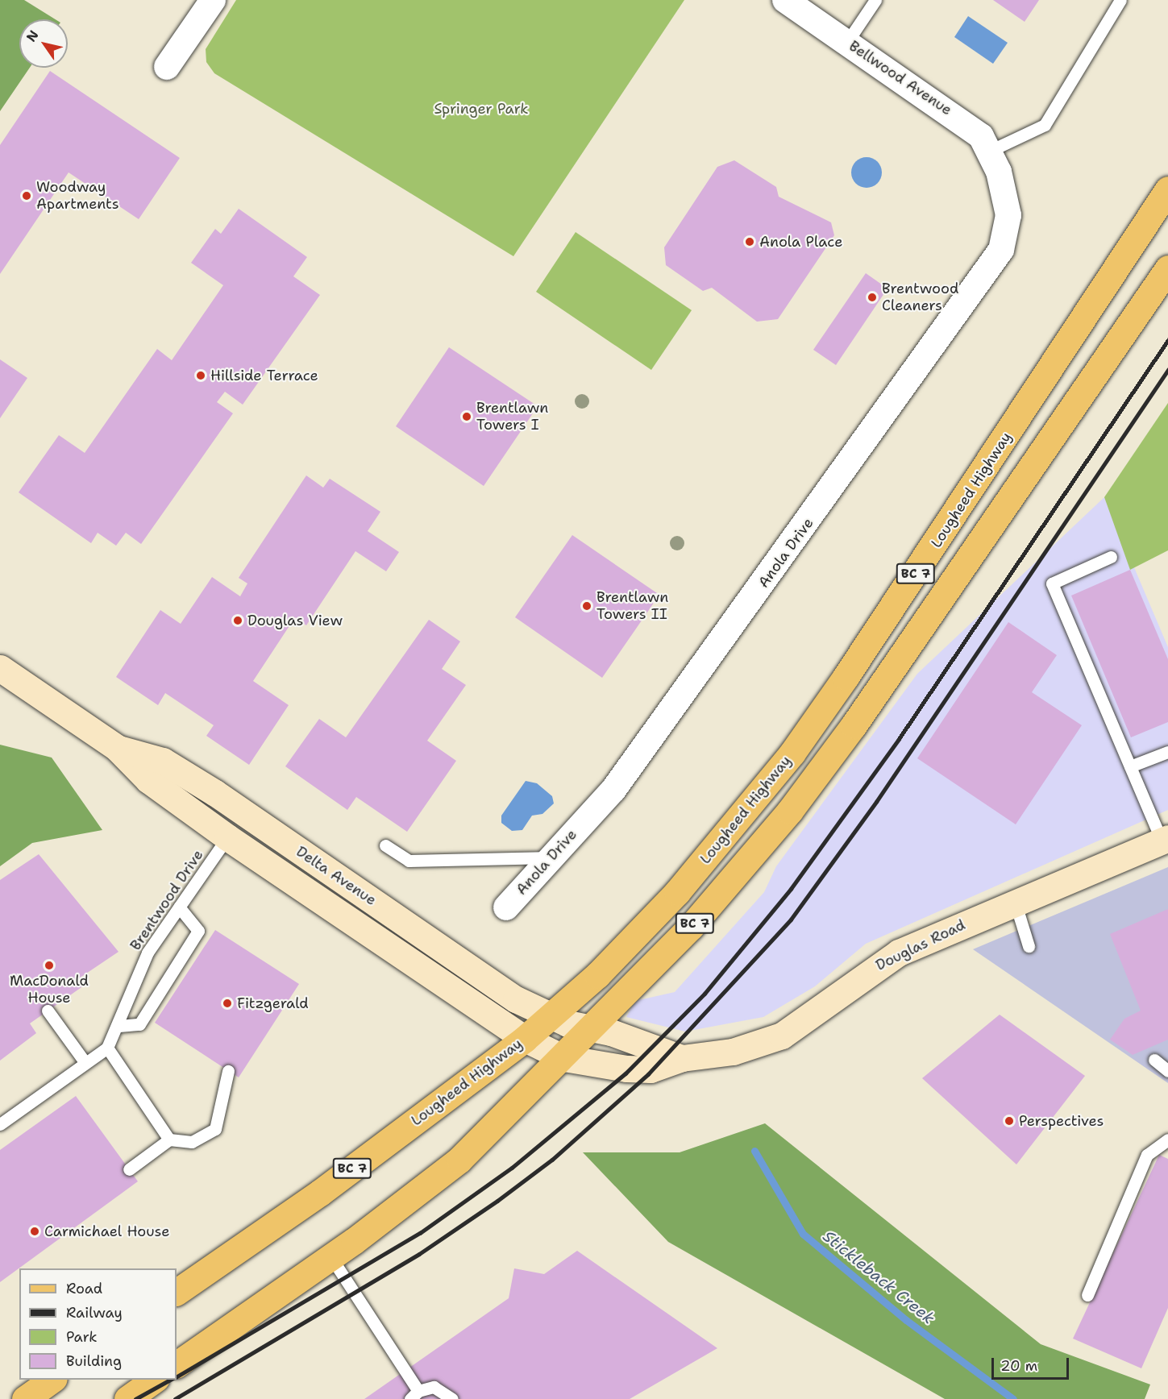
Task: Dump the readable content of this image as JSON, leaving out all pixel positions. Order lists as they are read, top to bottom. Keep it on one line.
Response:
{"streets":{"main road":["Lougheed Highway","BC 7"],"street":["Bellwood Avenue","Anola Drive","Delta Avenue","Douglas Road"],"lane":["Brentwood Drive"]},"crossings":[["Bellwood Avenue","Anola Drive"],["Lougheed Highway","Delta Avenue"],["Lougheed Highway","Douglas Road"],["BC 7","Douglas Road"],["Delta Avenue","Brentwood Drive"],["Delta Avenue","Douglas Road"]],"water":["Stickleback Creek"],"parks":["Springer Park"],"places":["Woodway Apartments","Anola Place","Brentwood Cleaners","Hillside Terrace","Brentlawn Towers I","Brentlawn Towers II","Douglas View","MacDonald House","Fitzgerald","Perspectives","Carmichael House"],"legend":["Road","Railway","Park","Building"],"scale_bar":"20 m","north":"top left"}
